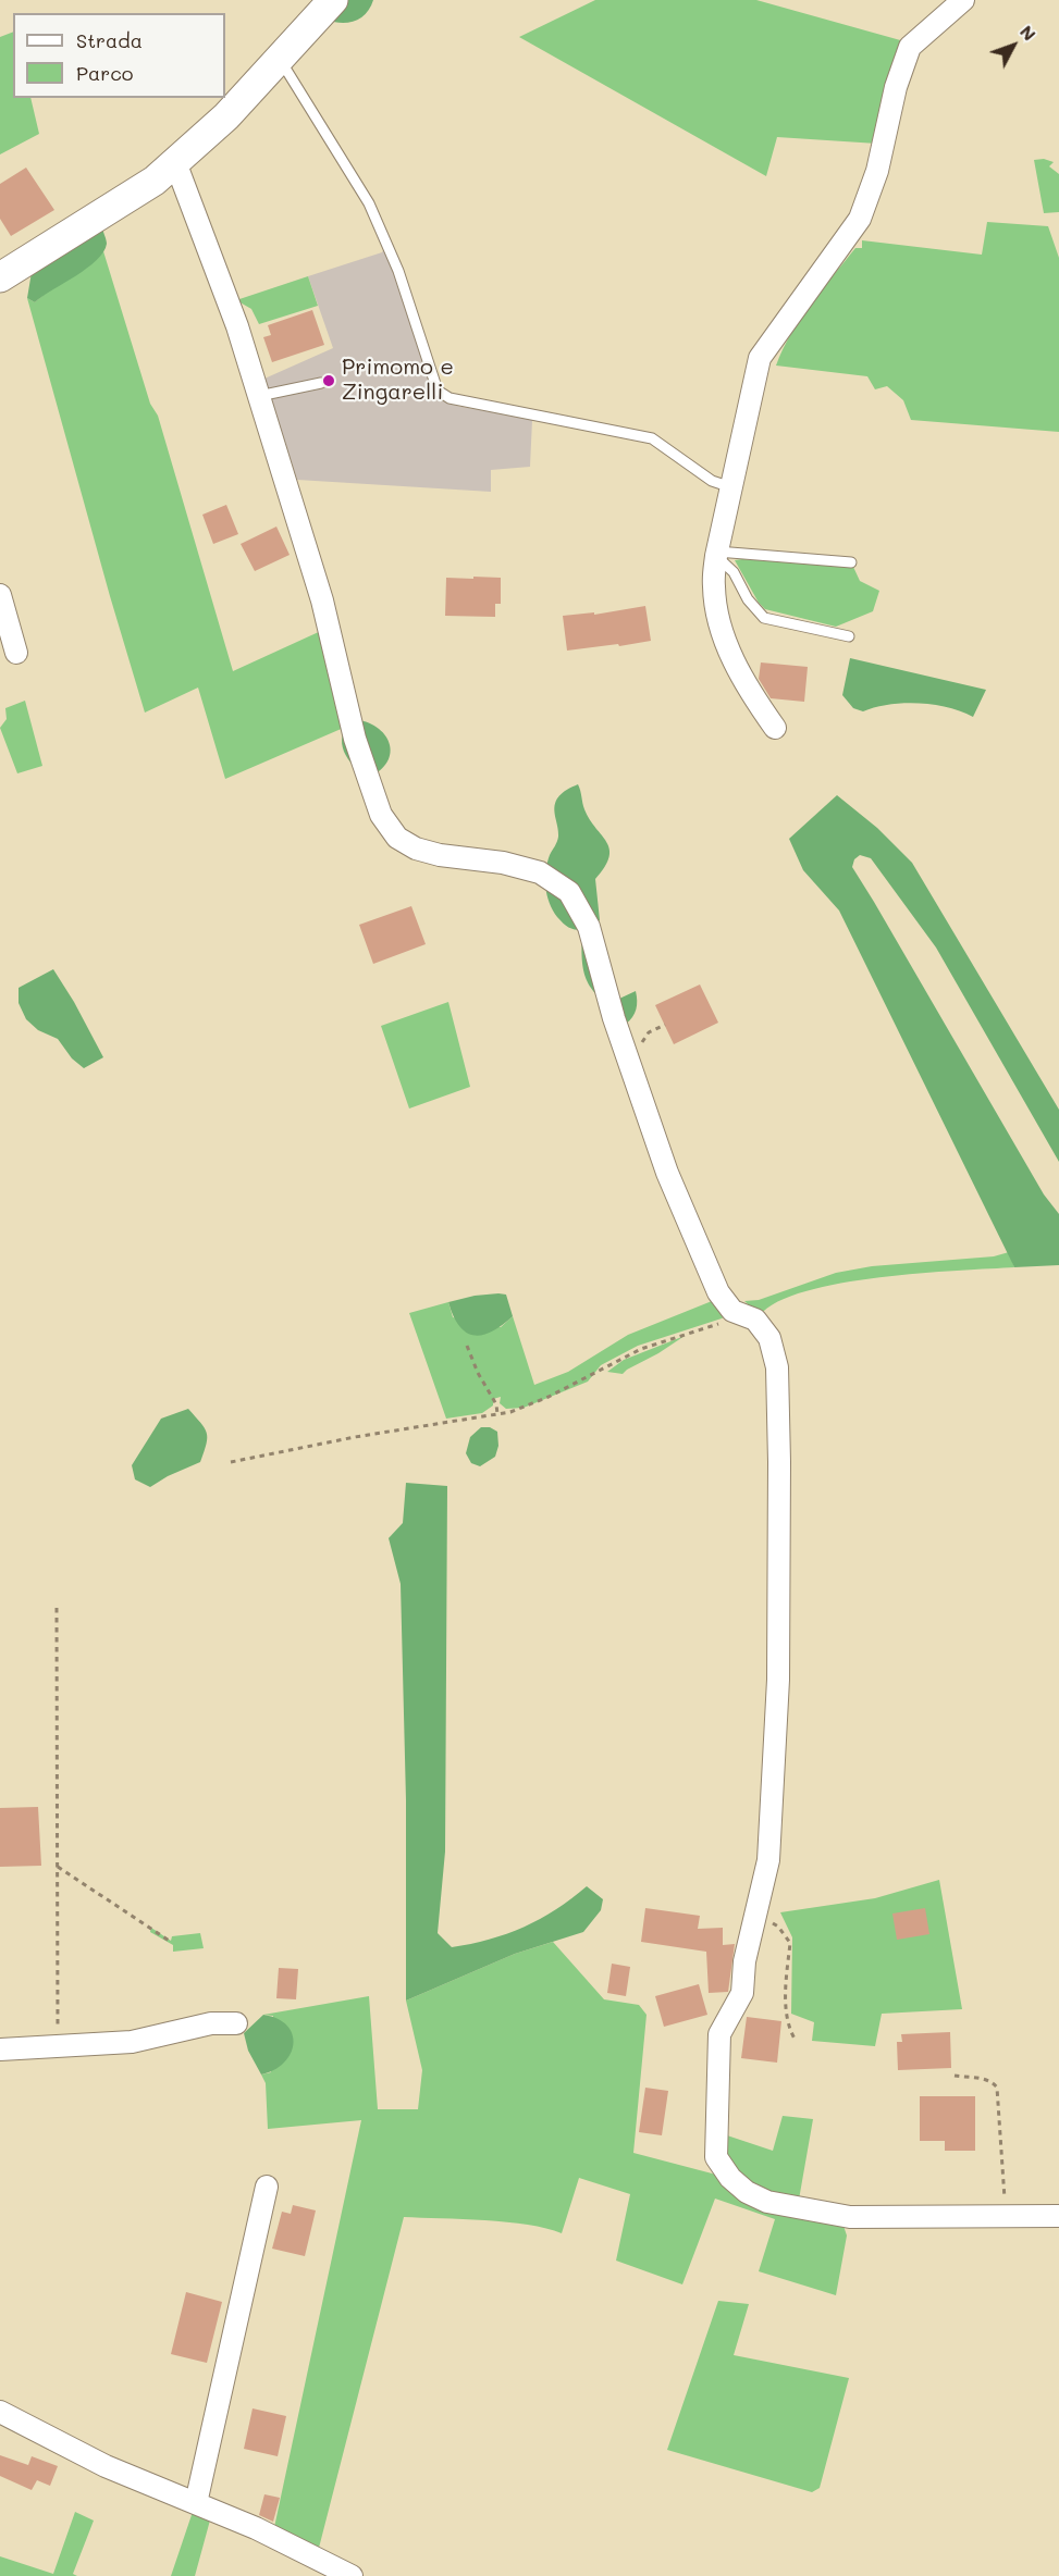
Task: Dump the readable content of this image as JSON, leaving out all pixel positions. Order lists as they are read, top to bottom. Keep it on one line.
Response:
{"places":["Primomo e Zingarelli"],"legend":["Strada","Parco"],"north":"top right"}
